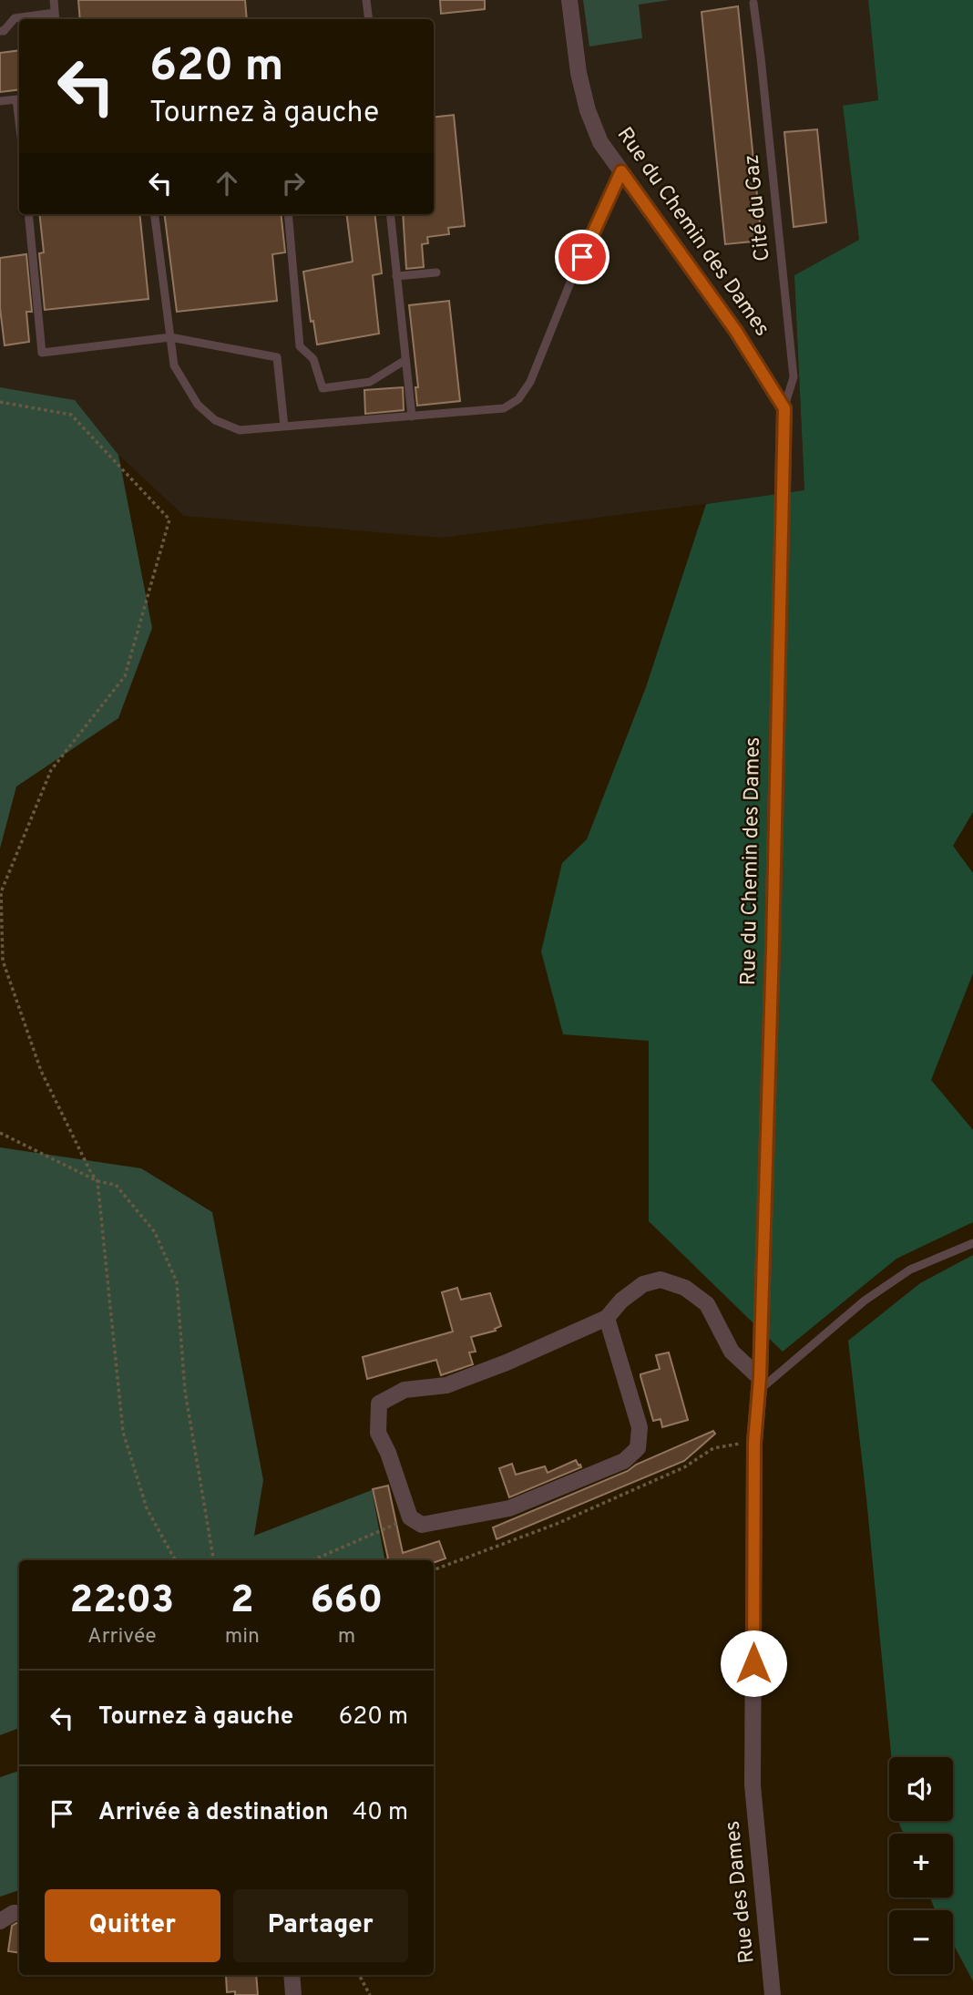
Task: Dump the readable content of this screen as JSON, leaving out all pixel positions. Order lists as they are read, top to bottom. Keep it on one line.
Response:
{"streets":{"street":["Rue du Chemin des Dames","Rue des Dames"],"lane":["Cité du Gaz"]},"crossings":[["Cité du Gaz","Rue du Chemin des Dames"],["Rue du Chemin des Dames","Rue des Dames"]],"page":{"turn":["620 m","Tournez à gauche"],"eta":["22:03","Arrivée","2","min","660","m"],"list":[{"name":"Tournez à gauche","value":"620 m"},{"name":"Arrivée à destination","value":"40 m"}],"map_buttons":["+","−"],"buttons":["Quitter","Partager"]}}
